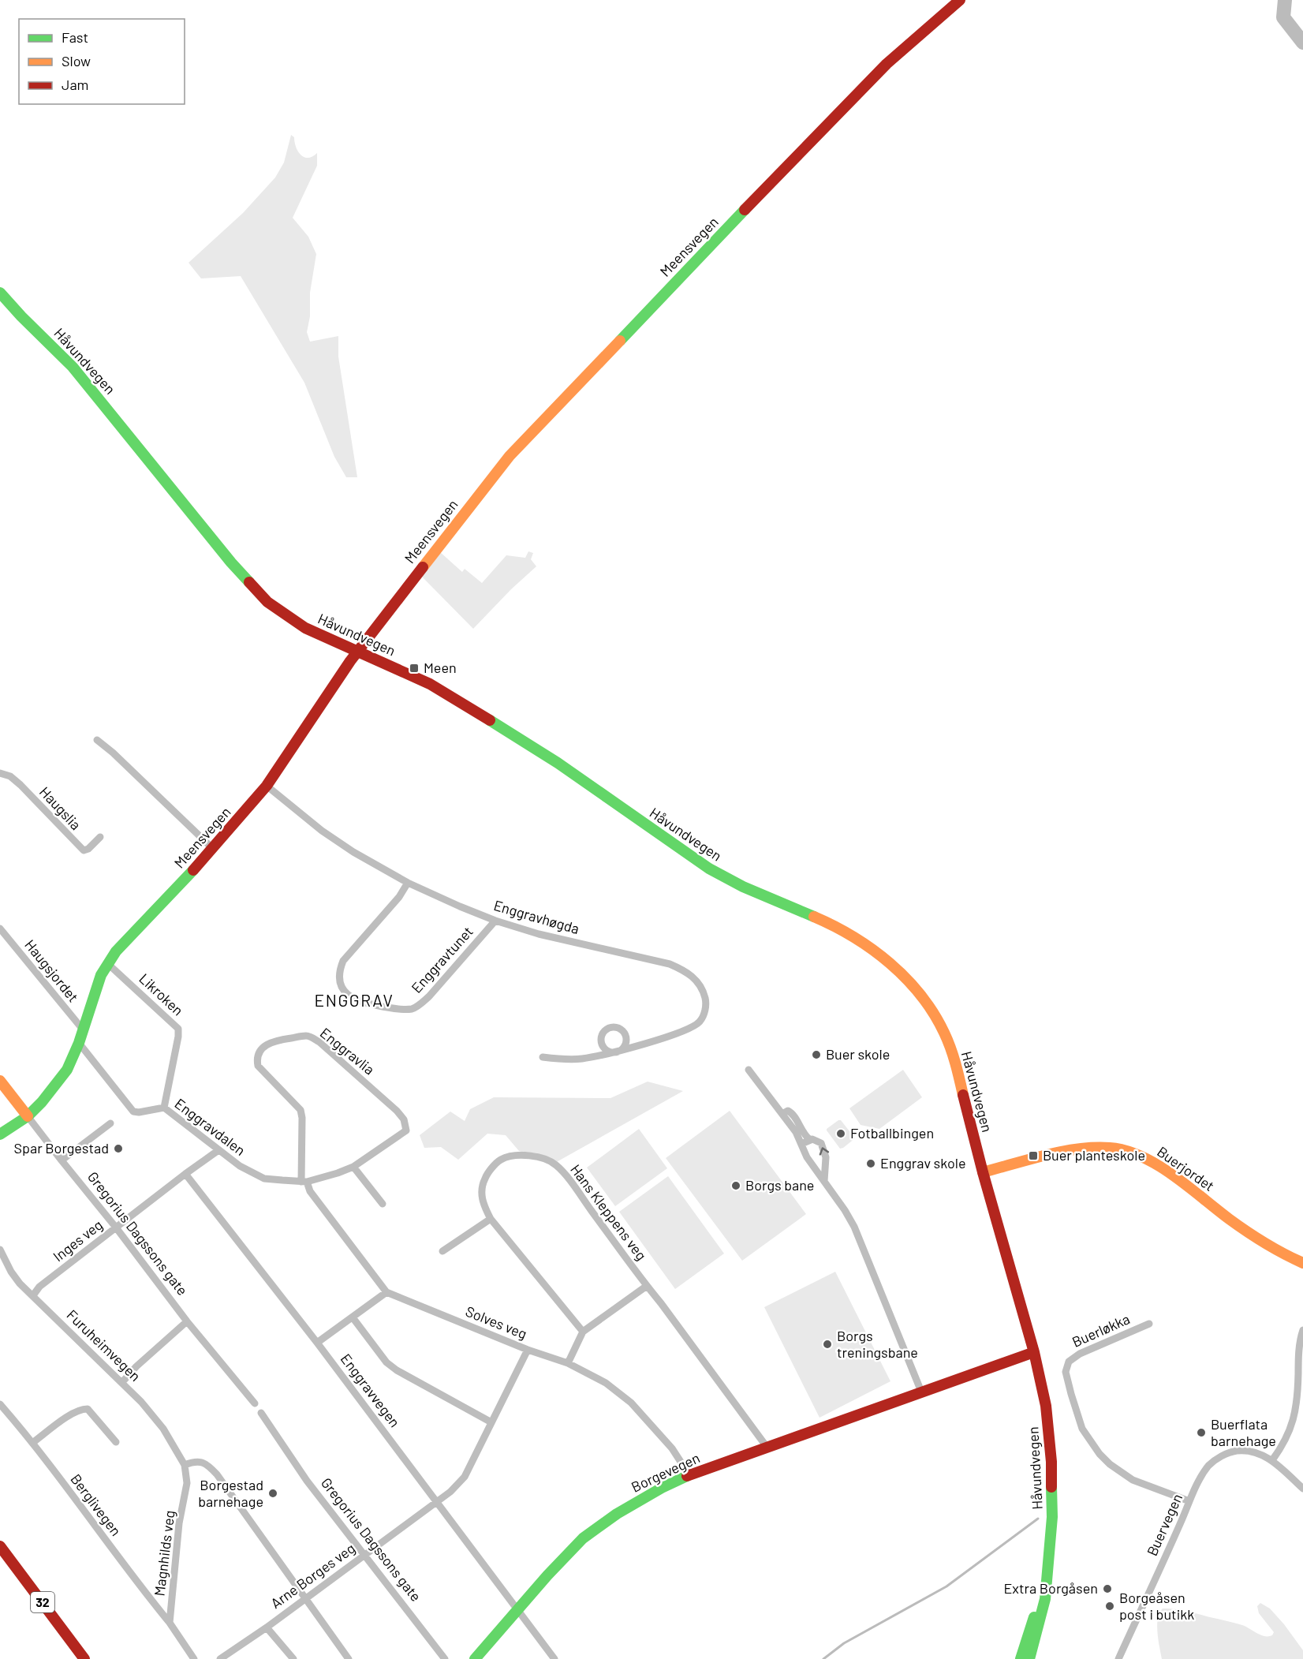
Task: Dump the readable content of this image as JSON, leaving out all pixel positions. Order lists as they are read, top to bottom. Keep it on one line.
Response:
{"streets":{"main road":["Meensvegen","Håvundvegen","Buerjordet","Gregorius Dagssons gate","Borgevegen","32"],"street":["Haugslia","Enggravhøgda","Enggravtunet","Haugsjordet","Likroken","Enggravlia","Enggravdalen","Hans Kleppens veg","Inges veg","Solves veg","Buerløkka","Furuheimvegen","Enggravvegen","Berglivegen","Buervegen","Magnhilds veg","Arne Borges veg"]},"crossings":[["Meensvegen","Håvundvegen"],["Meensvegen","Enggravhøgda"],["Meensvegen","Haugsjordet"],["Meensvegen","Likroken"],["Meensvegen","Enggravdalen"],["Meensvegen","Gregorius Dagssons gate"],["Håvundvegen","Buerjordet"],["Håvundvegen","Borgevegen"],["Enggravhøgda","Enggravtunet"],["Likroken","Enggravdalen"],["Enggravlia","Enggravdalen"],["Hans Kleppens veg","Borgevegen"],["Gregorius Dagssons gate","Inges veg"],["Gregorius Dagssons gate","Arne Borges veg"],["Inges veg","Furuheimvegen"],["Inges veg","Enggravvegen"],["Solves veg","Borgevegen"],["Solves veg","Arne Borges veg"],["Buerløkka","Buervegen"],["Furuheimvegen","Magnhilds veg"],["Enggravvegen","Borgevegen"],["Enggravvegen","Arne Borges veg"],["Berglivegen","Magnhilds veg"]],"districts":["ENGGRAV"],"places":{"transit":["Meen","Buer planteskole"],"other":["Buer skole","Fotballbingen","Spar Borgestad","Enggrav skole","Borgs bane","Borgs treningsbane","Buerflata barnehage","Borgestad barnehage","Extra Borgåsen","Borgeåsen post i butikk"]},"legend":["Fast","Slow","Jam"]}
